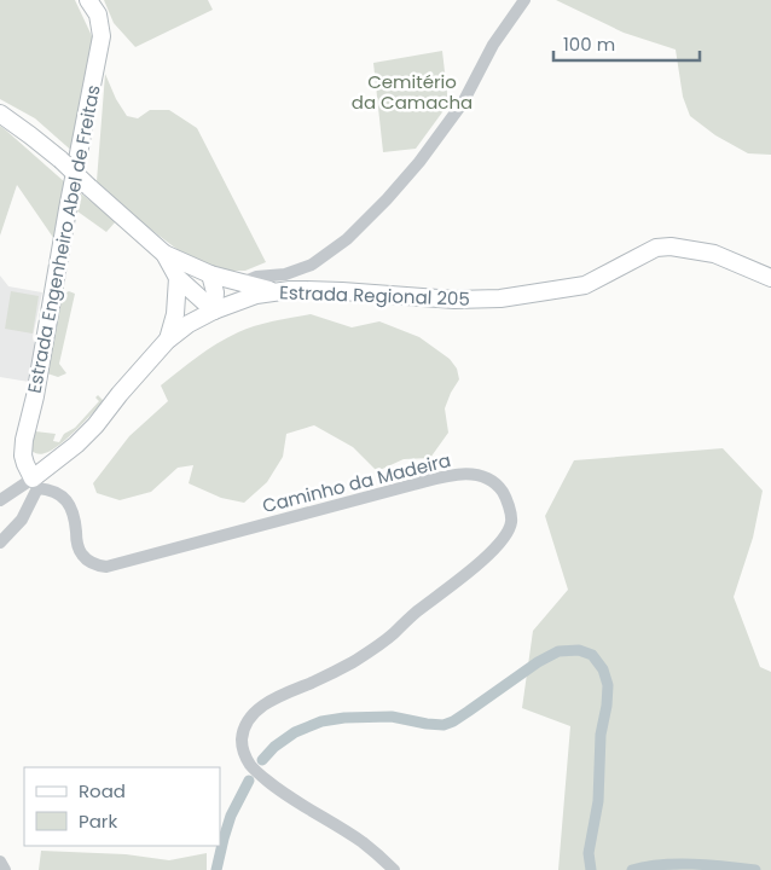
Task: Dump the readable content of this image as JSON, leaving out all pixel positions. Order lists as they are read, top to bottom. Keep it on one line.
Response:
{"streets":{"main road":["Estrada Engenheiro Abel de Freitas","Estrada Regional 205"],"street":["Caminho da Madeira"]},"crossings":[["Estrada Engenheiro Abel de Freitas","Estrada Regional 205"],["Estrada Engenheiro Abel de Freitas","Caminho da Madeira"],["Estrada Regional 205","Caminho da Madeira"]],"parks":["Cemitério da Camacha"],"legend":["Road","Park"],"scale_bar":"100 m"}
